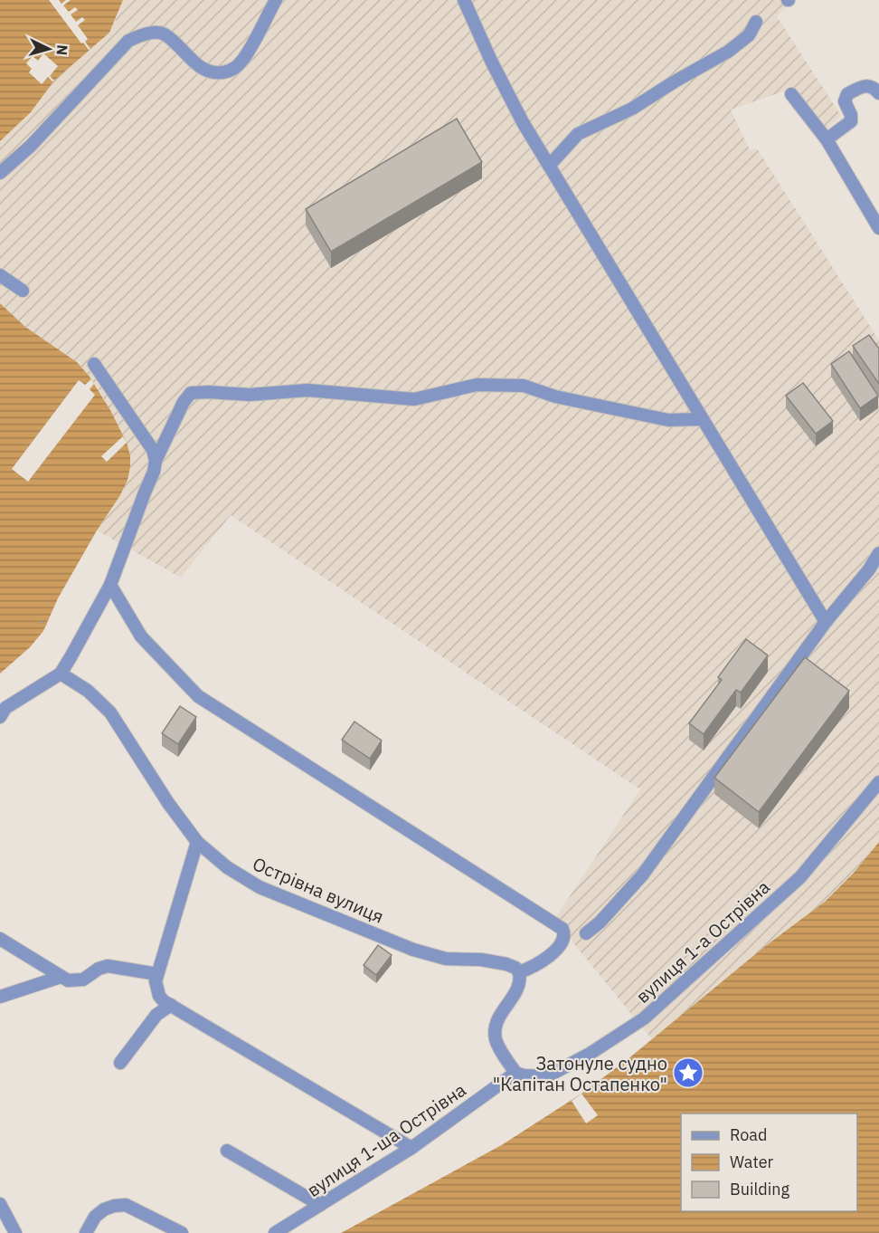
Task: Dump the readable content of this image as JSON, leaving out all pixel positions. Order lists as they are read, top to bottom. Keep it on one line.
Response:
{"streets":{"street":["Острівна вулиця","вулиця 1-а Острівна","вулиця 1-ша Острівна"]},"crossings":[["вулиця 1-а Острівна","вулиця 1-ша Острівна"]],"places":{"place":["Затонуле судно \"Капітан Остапенко\""]},"legend":["Road","Water","Building"],"north":"right"}
